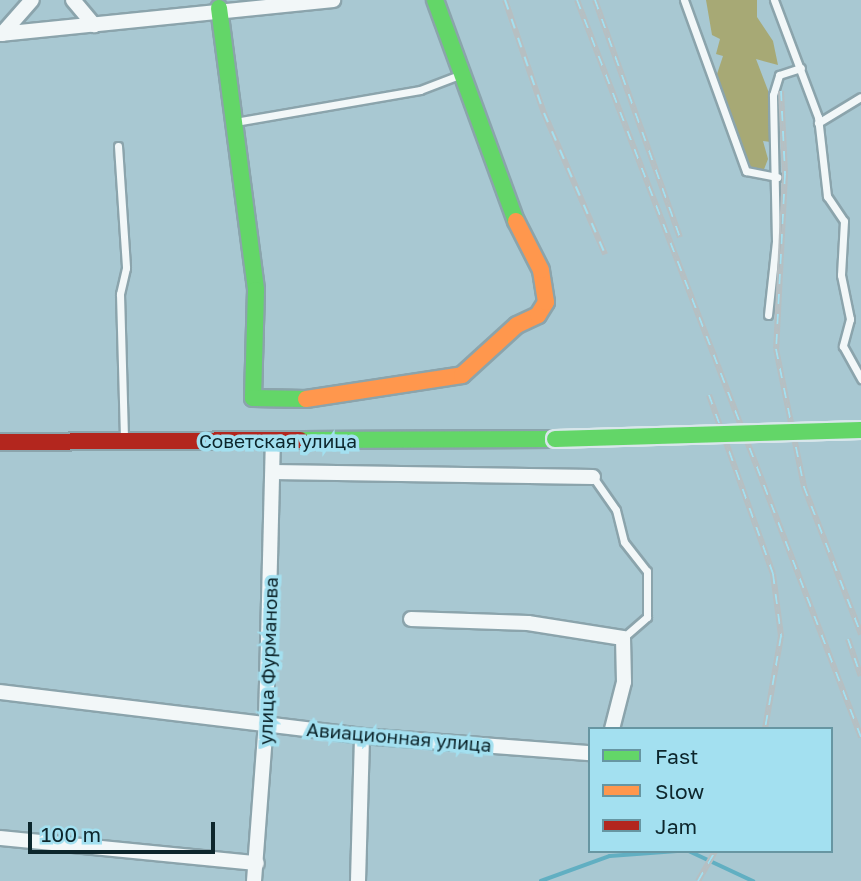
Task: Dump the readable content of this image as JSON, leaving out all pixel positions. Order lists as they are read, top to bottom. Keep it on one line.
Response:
{"streets":{"street":["Советская улица","улица Фурманова","Авиационная улица"]},"crossings":[["Советская улица","улица Фурманова"],["улица Фурманова","Авиационная улица"]],"legend":["Fast","Slow","Jam"],"scale_bar":"100 m"}
